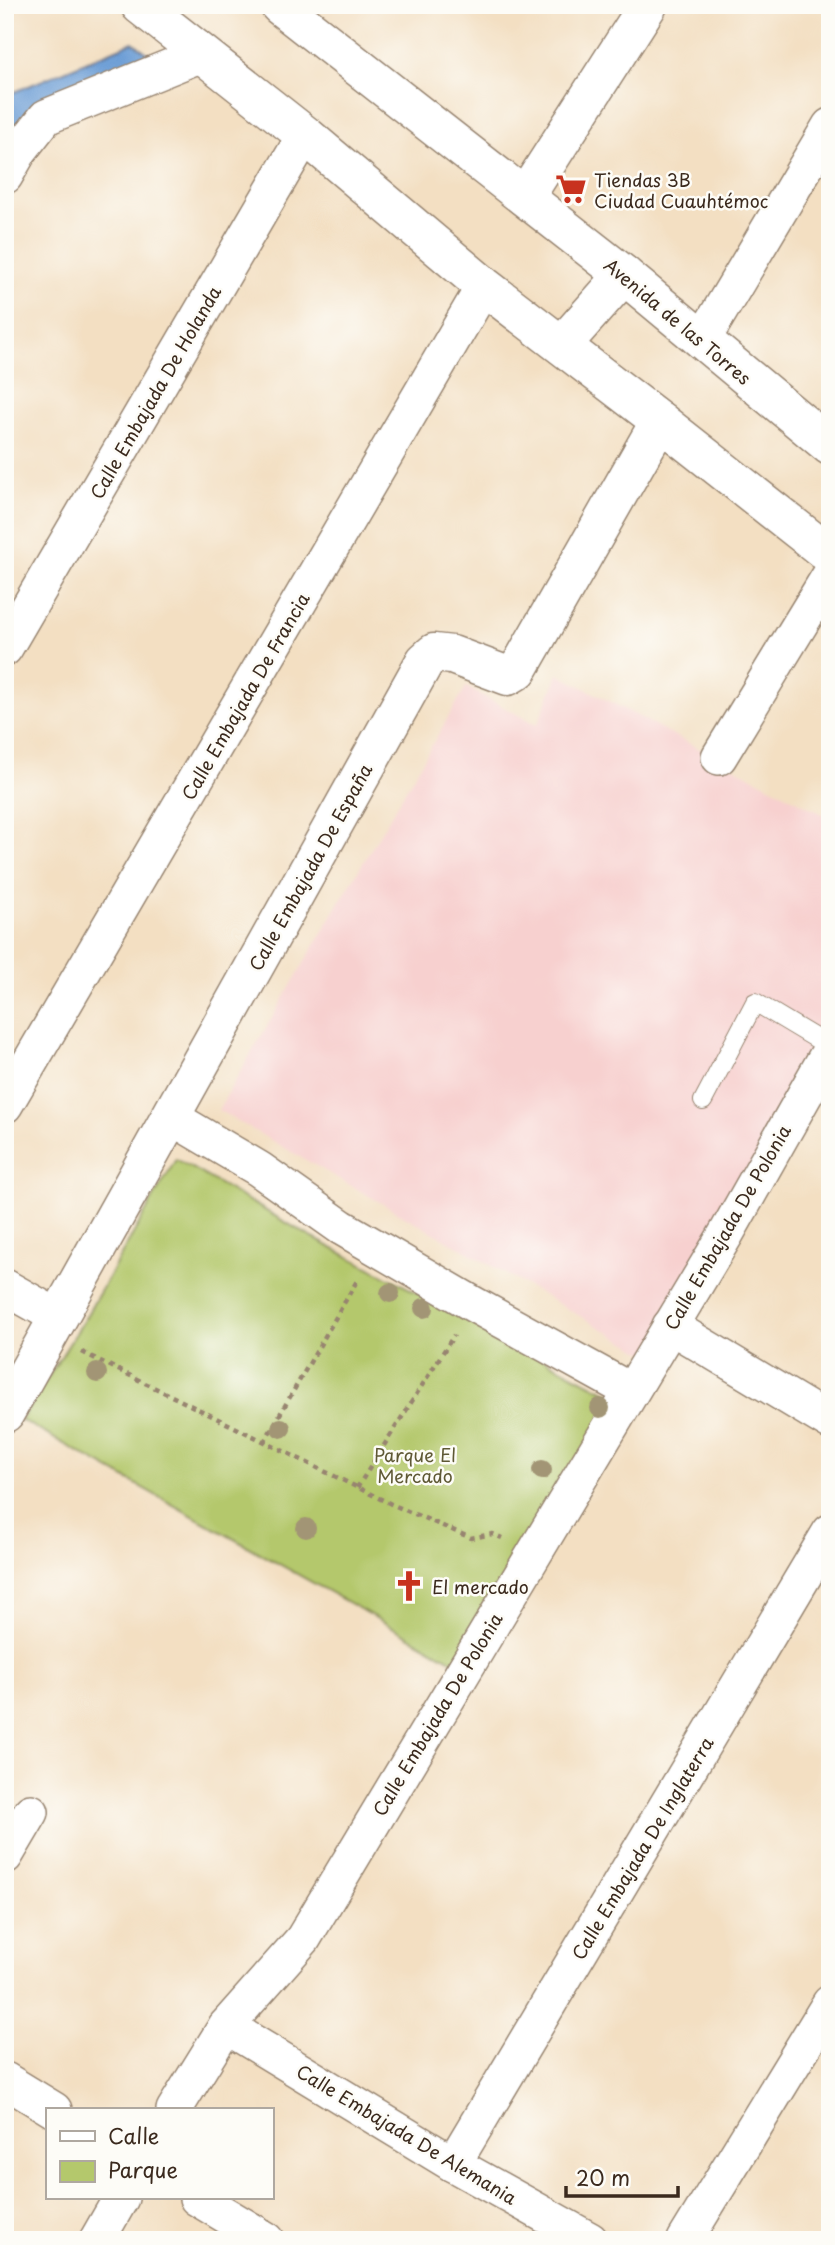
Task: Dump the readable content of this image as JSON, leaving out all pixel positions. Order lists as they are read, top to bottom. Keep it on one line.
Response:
{"streets":{"main road":["Avenida de las Torres","Calle Embajada De España"],"street":["Calle Embajada De Holanda","Calle Embajada De Francia","Calle Embajada De Polonia","Calle Embajada De Inglaterra","Calle Embajada De Alemania"]},"crossings":[["Calle Embajada De Polonia","Calle Embajada De Alemania"],["Calle Embajada De Inglaterra","Calle Embajada De Alemania"]],"parks":["Parque El Mercado"],"places":{"supermarket":["Tiendas 3B Ciudad Cuauhtémoc"],"church":["El mercado"]},"legend":["Calle","Parque"],"scale_bar":"20 m"}
